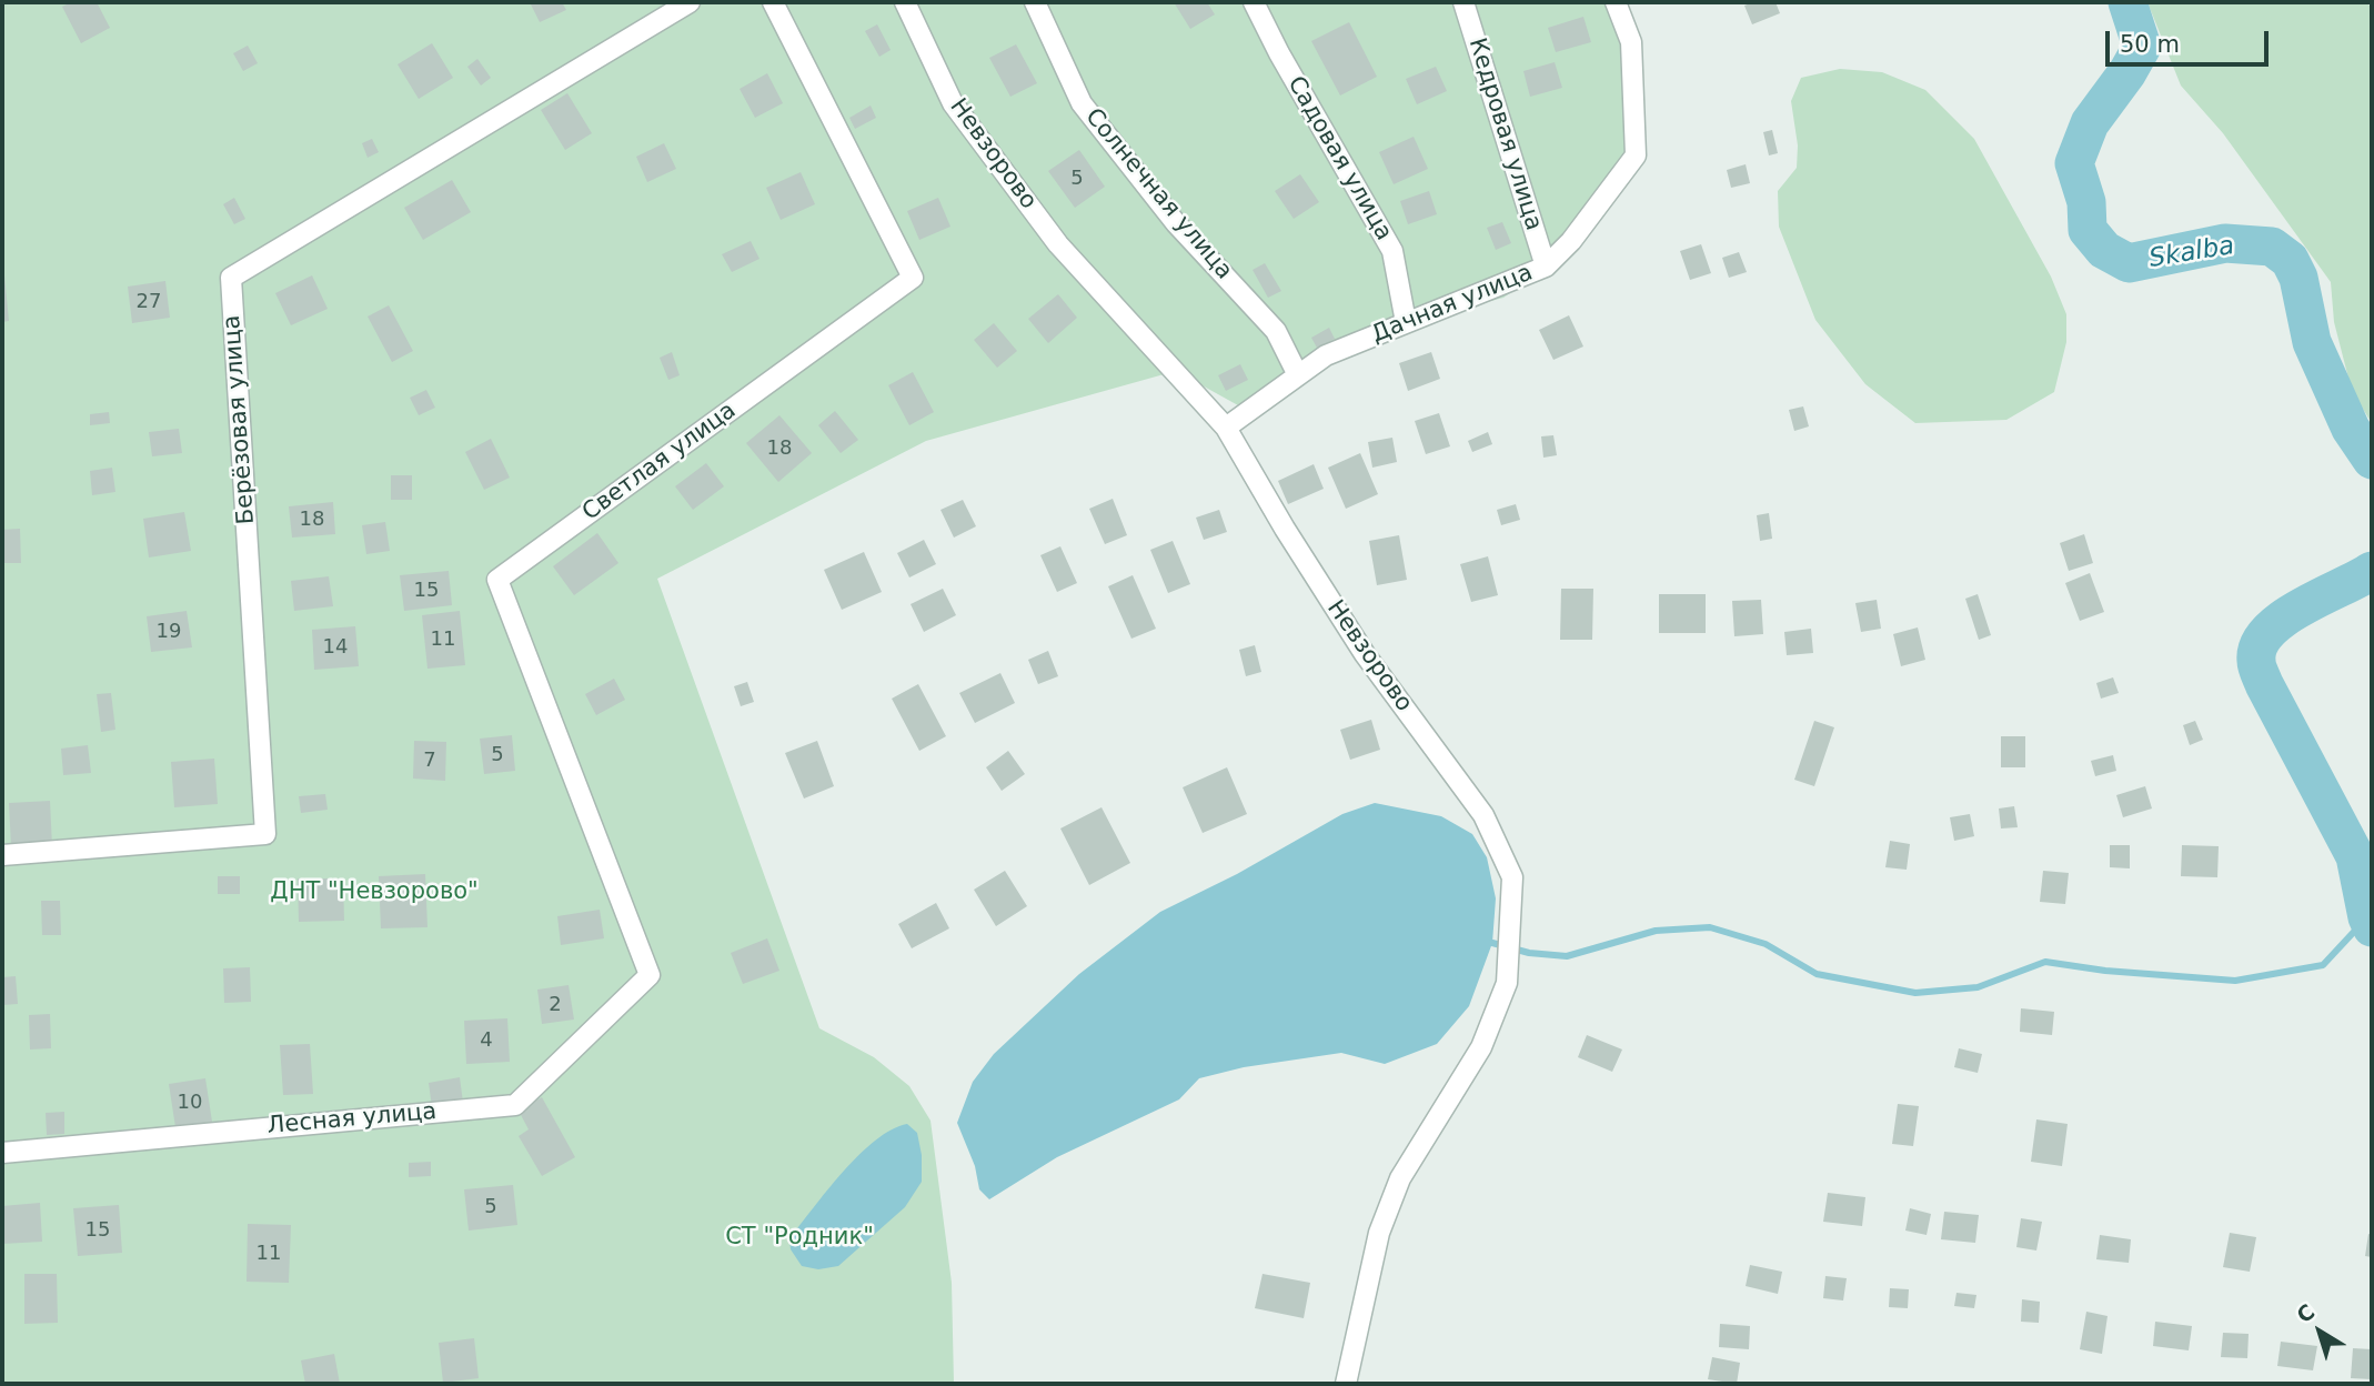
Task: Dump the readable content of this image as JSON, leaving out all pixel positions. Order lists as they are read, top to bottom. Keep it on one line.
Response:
{"streets":{"street":["Кедровая улица","Невзорово","Садовая улица","Солнечная улица","Дачная улица","Берёзовая улица","Светлая улица","Лесная улица"]},"crossings":[["Кедровая улица","Дачная улица"],["Невзорово","Дачная улица"],["Садовая улица","Дачная улица"],["Солнечная улица","Дачная улица"],["Светлая улица","Лесная улица"]],"water":["Skalba"],"parks":["ДНТ \"Невзорово\"","СТ \"Родник\""],"house_numbers":["5","27","18","18","15","19","11","14","5","7","2","4","10","5","15","11"],"scale_bar":"50 m","north":"top left"}
